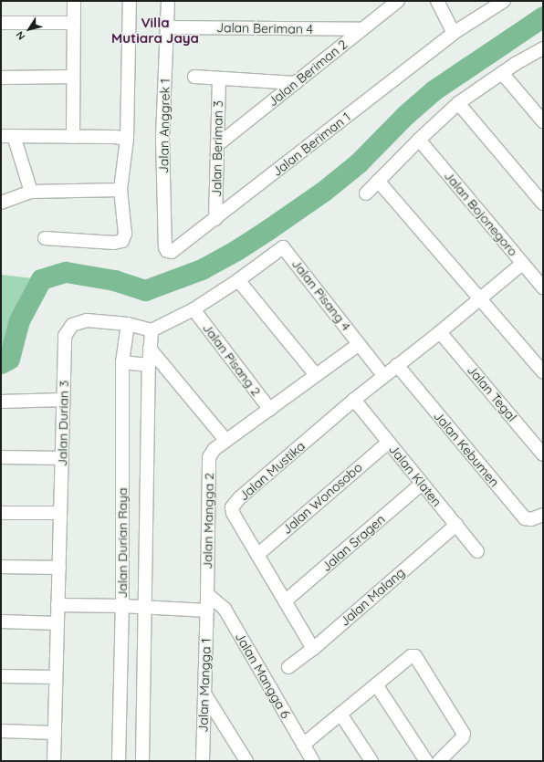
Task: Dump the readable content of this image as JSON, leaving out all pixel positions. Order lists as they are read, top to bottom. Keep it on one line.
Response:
{"streets":{"street":["Jalan Beriman 4","Jalan Beriman 2","Jalan Anggrek 1","Jalan Beriman 1","Jalan Beriman 3","Jalan Bojonegoro","Jalan Pisang 4","Jalan Pisang 2","Jalan Tegal","Jalan Durian 3","Jalan Kebumen","Jalan Mustika","Jalan Klaten","Jalan Wonosobo","Jalan Mangga 2","Jalan Durian Raya","Jalan Sragen","Jalan Malang","Jalan Mangga 6","Jalan Mangga 1"]},"crossings":[["Jalan Beriman 4","Jalan Beriman 2"],["Jalan Beriman 4","Jalan Anggrek 1"],["Jalan Beriman 2","Jalan Beriman 3"],["Jalan Anggrek 1","Jalan Beriman 1"],["Jalan Beriman 1","Jalan Beriman 3"],["Jalan Pisang 4","Jalan Mangga 2"],["Jalan Pisang 2","Jalan Mangga 2"],["Jalan Durian 3","Jalan Durian Raya"],["Jalan Mustika","Jalan Klaten"],["Jalan Mustika","Jalan Wonosobo"],["Jalan Klaten","Jalan Wonosobo"],["Jalan Klaten","Jalan Sragen"],["Jalan Klaten","Jalan Malang"],["Jalan Mangga 2","Jalan Mangga 6"],["Jalan Mangga 2","Jalan Mangga 1"]],"districts":["Villa Mutiara Jaya"],"north":"bottom left"}
